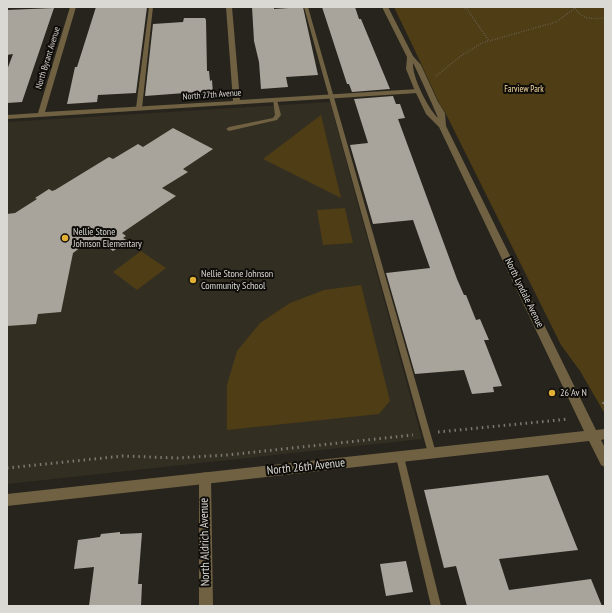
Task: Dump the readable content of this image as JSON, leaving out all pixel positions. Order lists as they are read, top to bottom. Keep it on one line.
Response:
{"streets":{"street":["North Byrant Avenue","North 27th Avenue","North Lyndale Avenue","North 26th Avenue","North Aldrich Avenue"]},"crossings":[["North Byrant Avenue","North 27th Avenue"],["North 27th Avenue","North Lyndale Avenue"],["North Lyndale Avenue","North 26th Avenue"],["North 26th Avenue","North Aldrich Avenue"]],"parks":["Farview Park"],"places":["Nellie Stone Johnson Elementary","Nellie Stone Johnson Community School","26 Av N"]}
